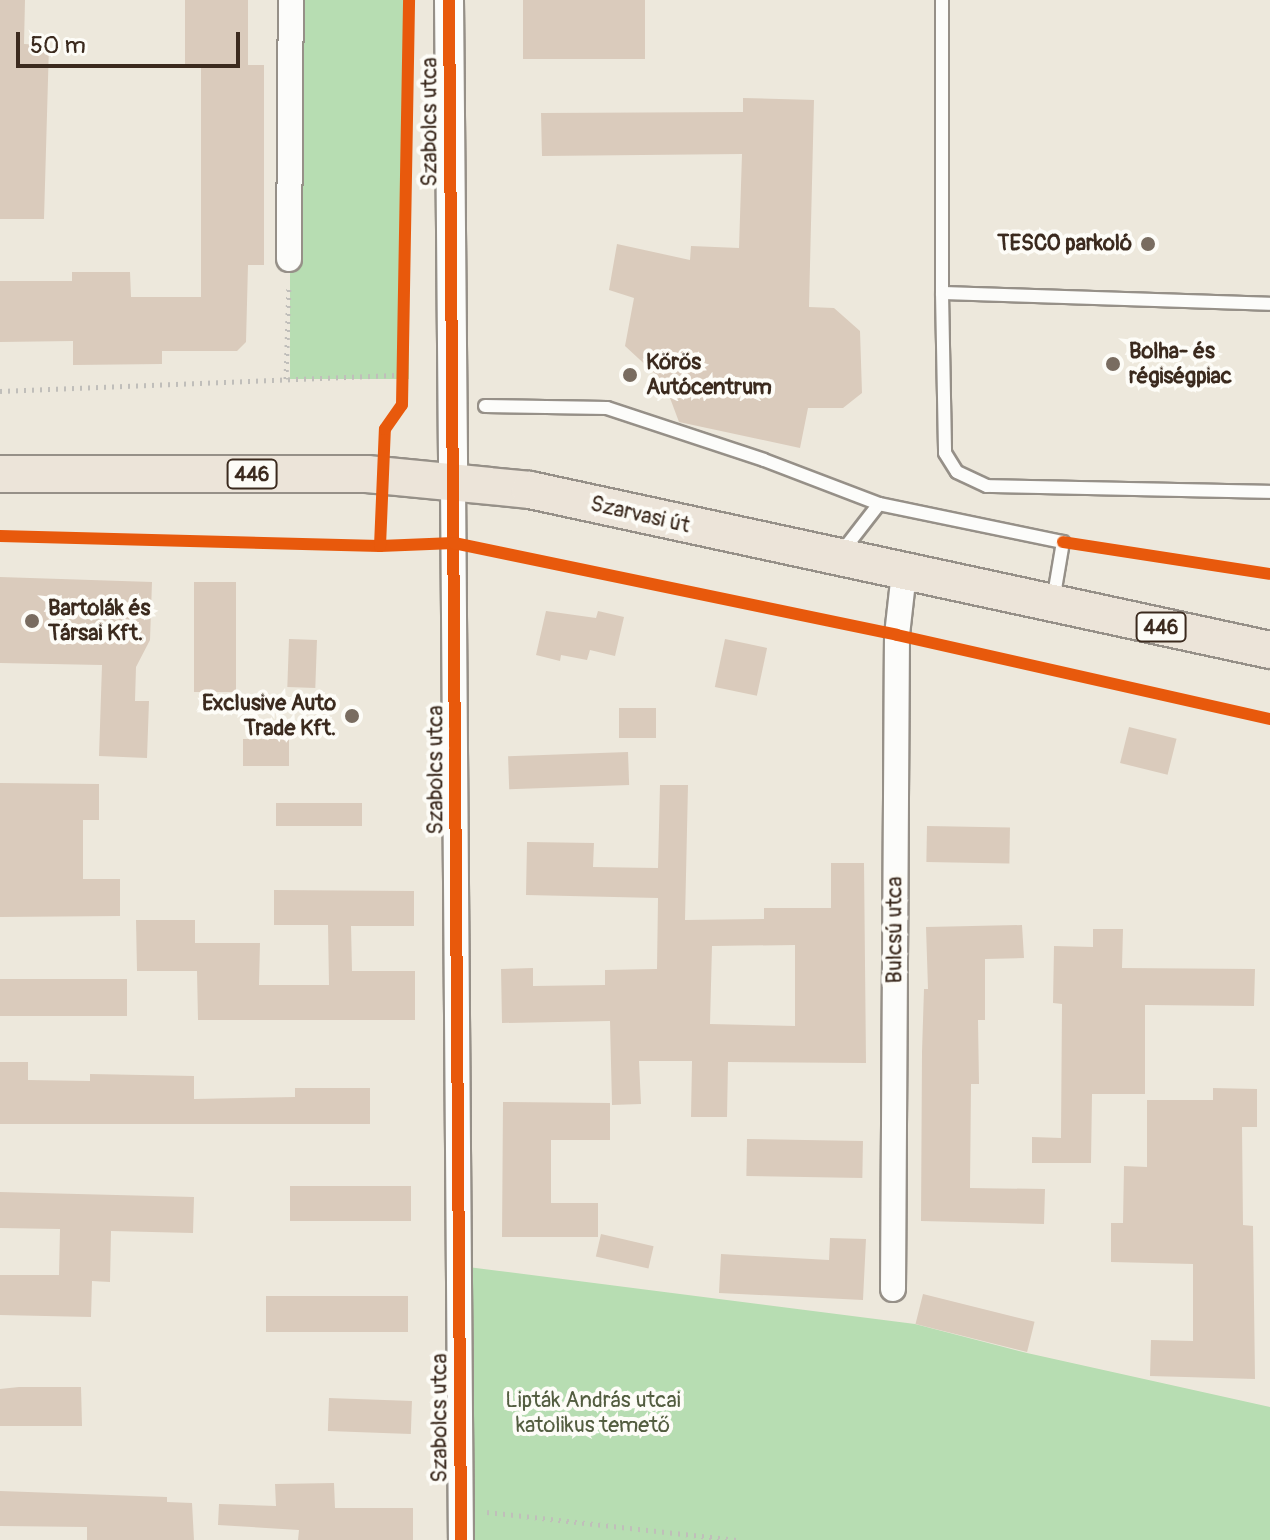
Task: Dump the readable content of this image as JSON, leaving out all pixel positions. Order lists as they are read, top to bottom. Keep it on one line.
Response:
{"streets":{"main road":["446","Szarvasi út"],"street":["Szabolcs utca","Bulcsú utca"]},"crossings":[["Szabolcs utca","Szarvasi út"],["Szarvasi út","Bulcsú utca"]],"parks":["Lipták András utcai katolikus temető"],"places":["TESCO parkoló","Bolha- és régiségpiac","Körös Autócentrum","Bartolák és Társai Kft.","Exclusive Auto Trade Kft."],"scale_bar":"50 m"}
